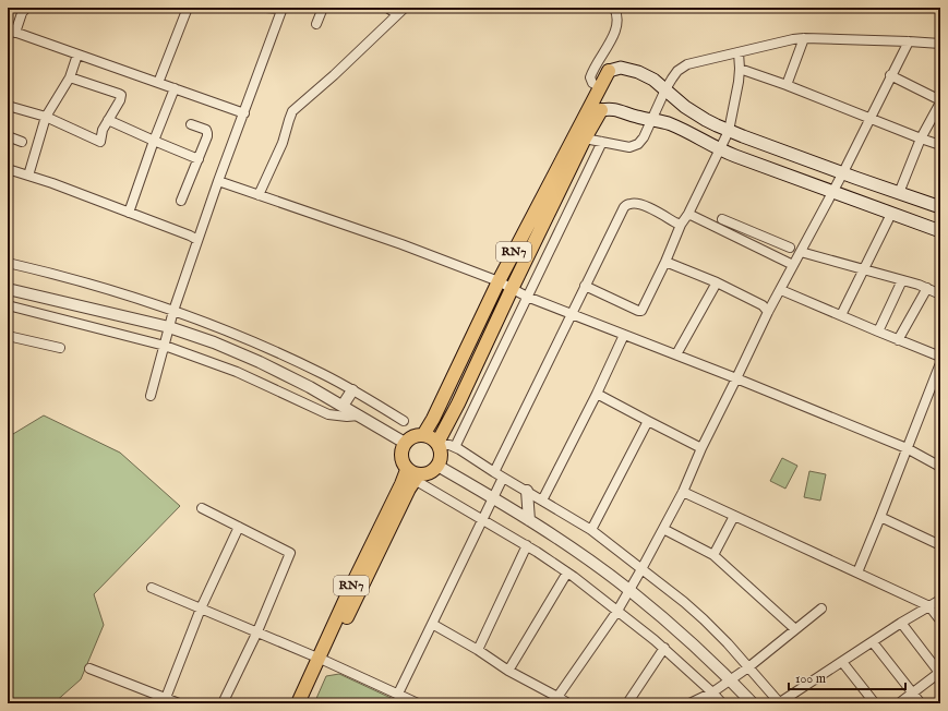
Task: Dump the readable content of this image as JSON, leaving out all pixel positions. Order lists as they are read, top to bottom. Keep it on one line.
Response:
{"streets":{"main road":["RN7"]},"scale_bar":"100 m"}
